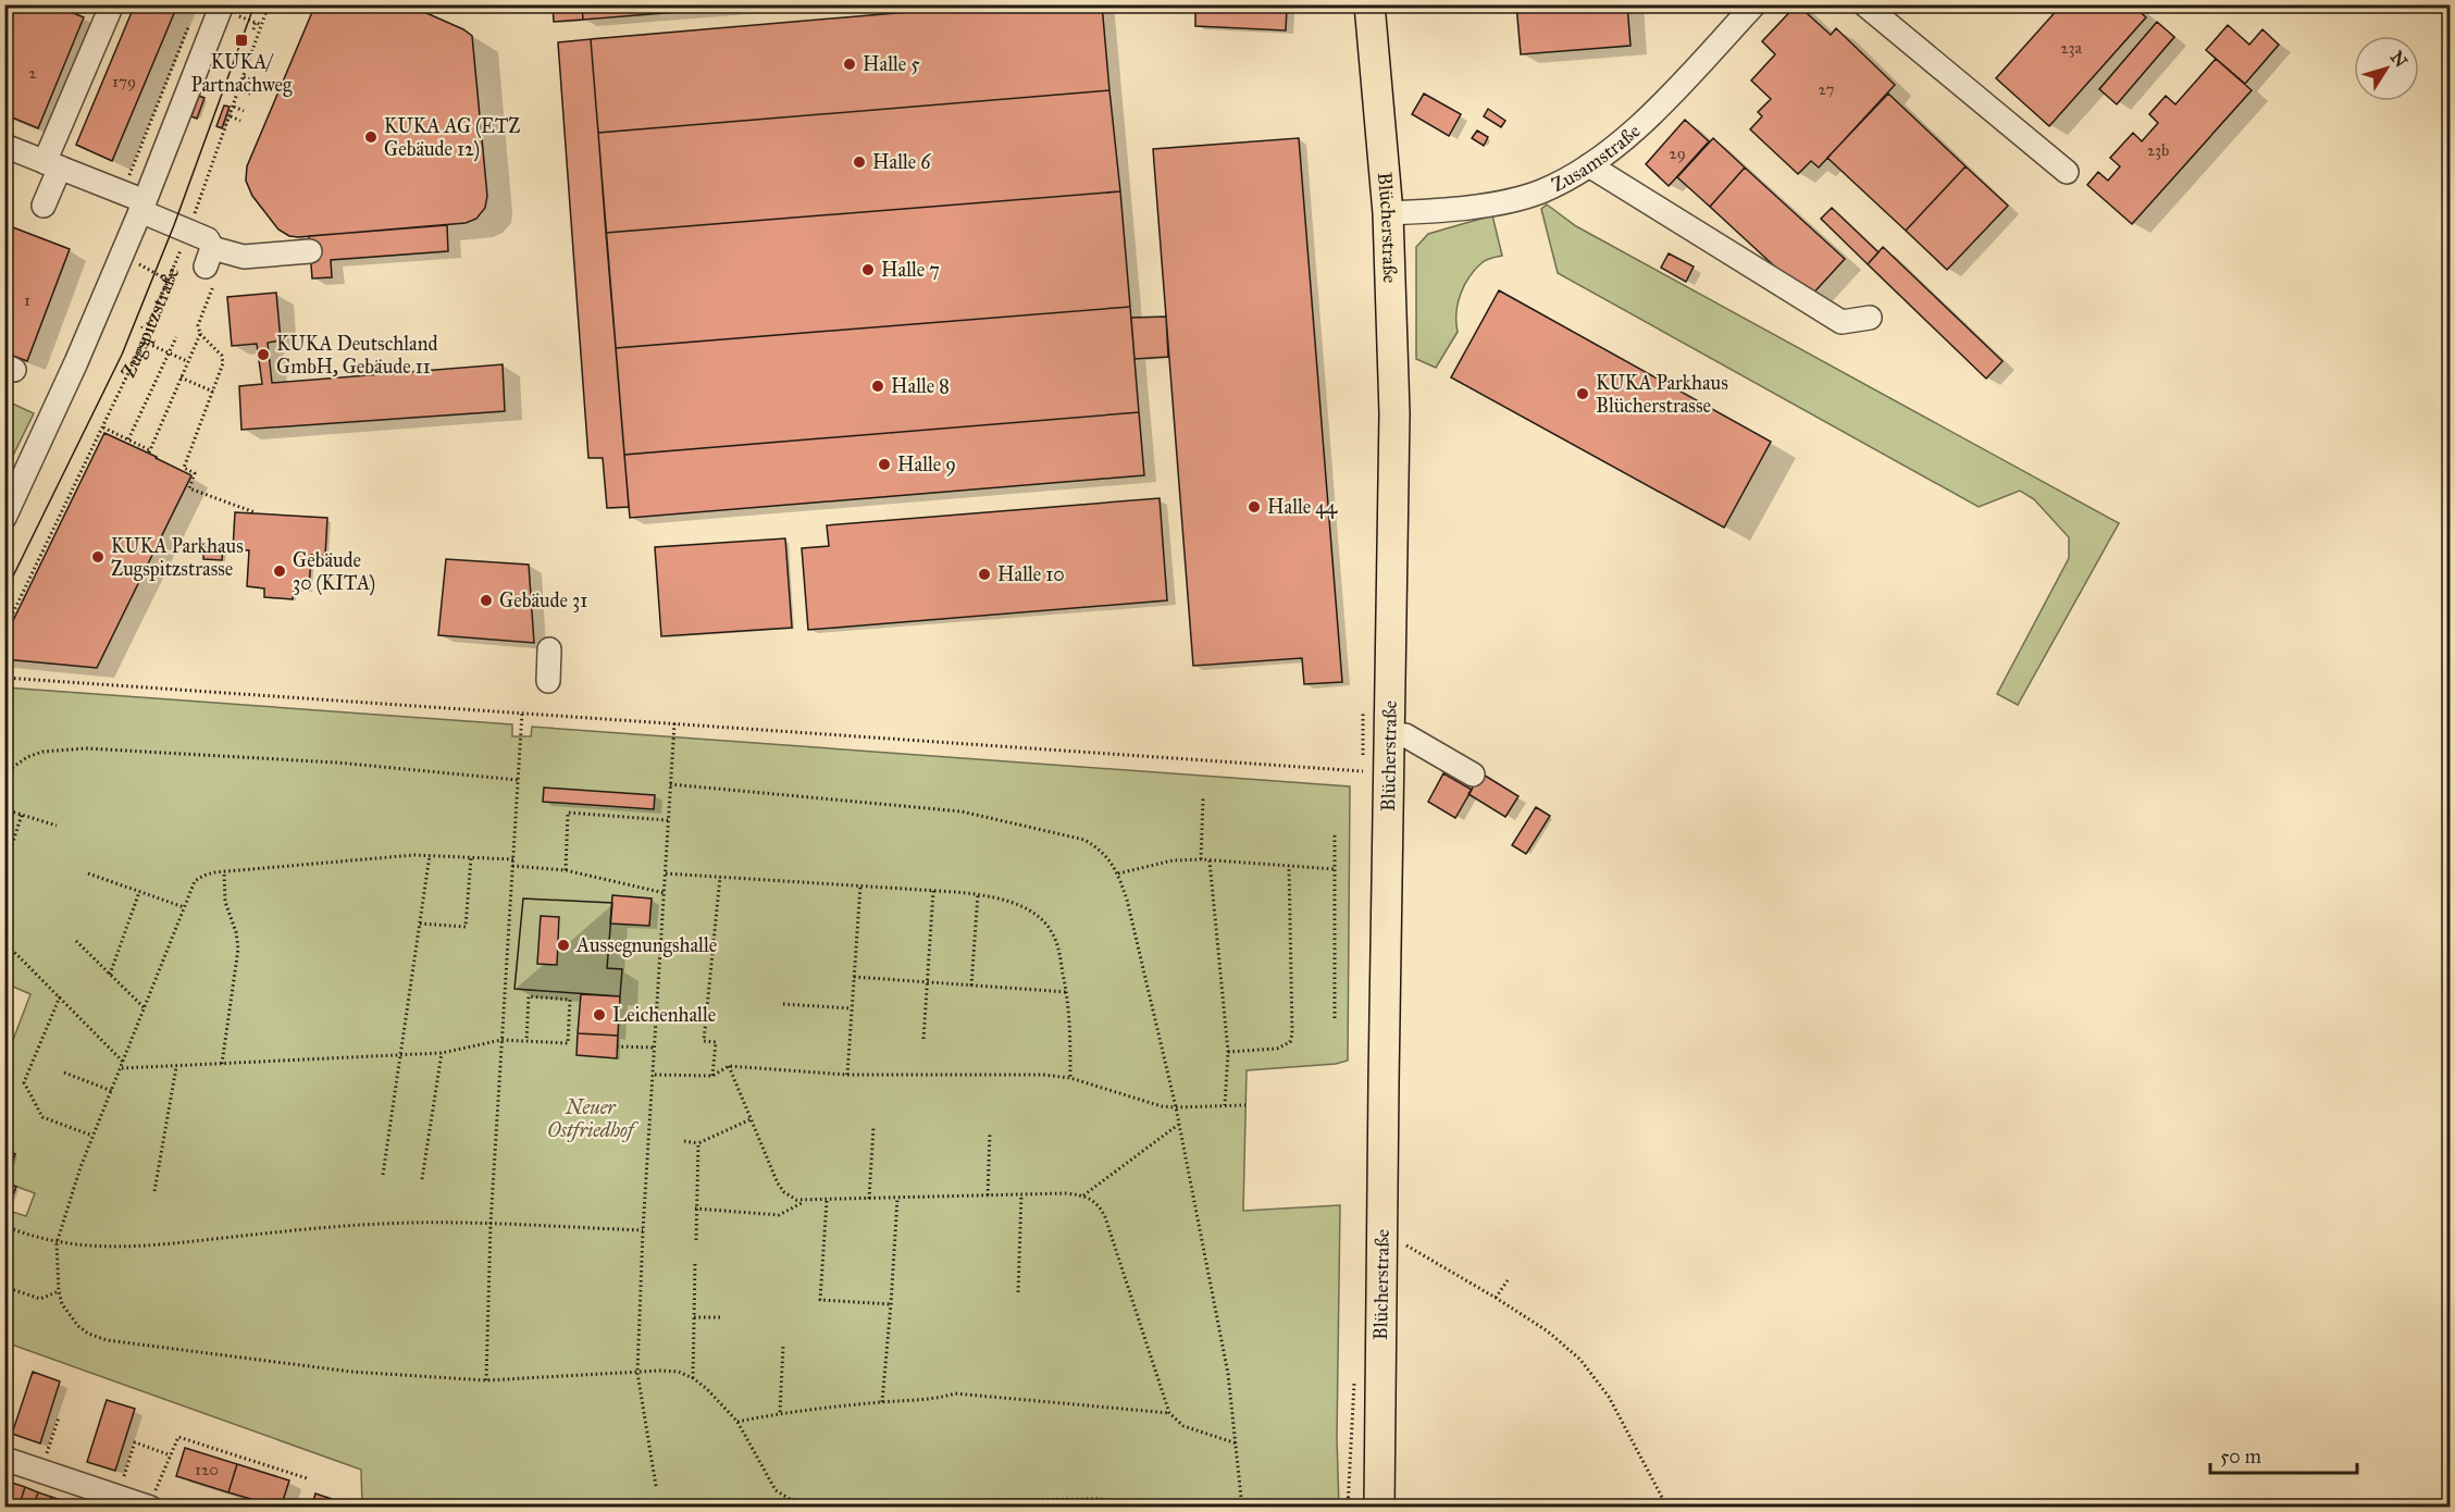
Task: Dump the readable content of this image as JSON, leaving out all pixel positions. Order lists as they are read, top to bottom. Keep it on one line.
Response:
{"streets":{"main road":["Blücherstraße"],"street":["Zusamstraße"],"path":["Zugspitzstraße"]},"crossings":[["Zusamstraße","Blücherstraße"]],"parks":["Neuer Ostfriedhof"],"places":{"transit":["KUKA/ Partnachweg"],"other":["Halle 5","KUKA AG (ETZ Gebäude 12)","Halle 6","Halle 7","KUKA Deutschland GmbH, Gebäude 11","Halle 8","KUKA Parkhaus Blücherstrasse","Halle 9","Halle 44","KUKA Parkhaus Zugspitzstrasse","Gebäude 30 (KITA)","Halle 10","Gebäude 31","Aussegnungshalle","Leichenhalle"]},"house_numbers":["23a","2","179","27","23b","29","1","120"],"scale_bar":"50 m","north":"top right"}
